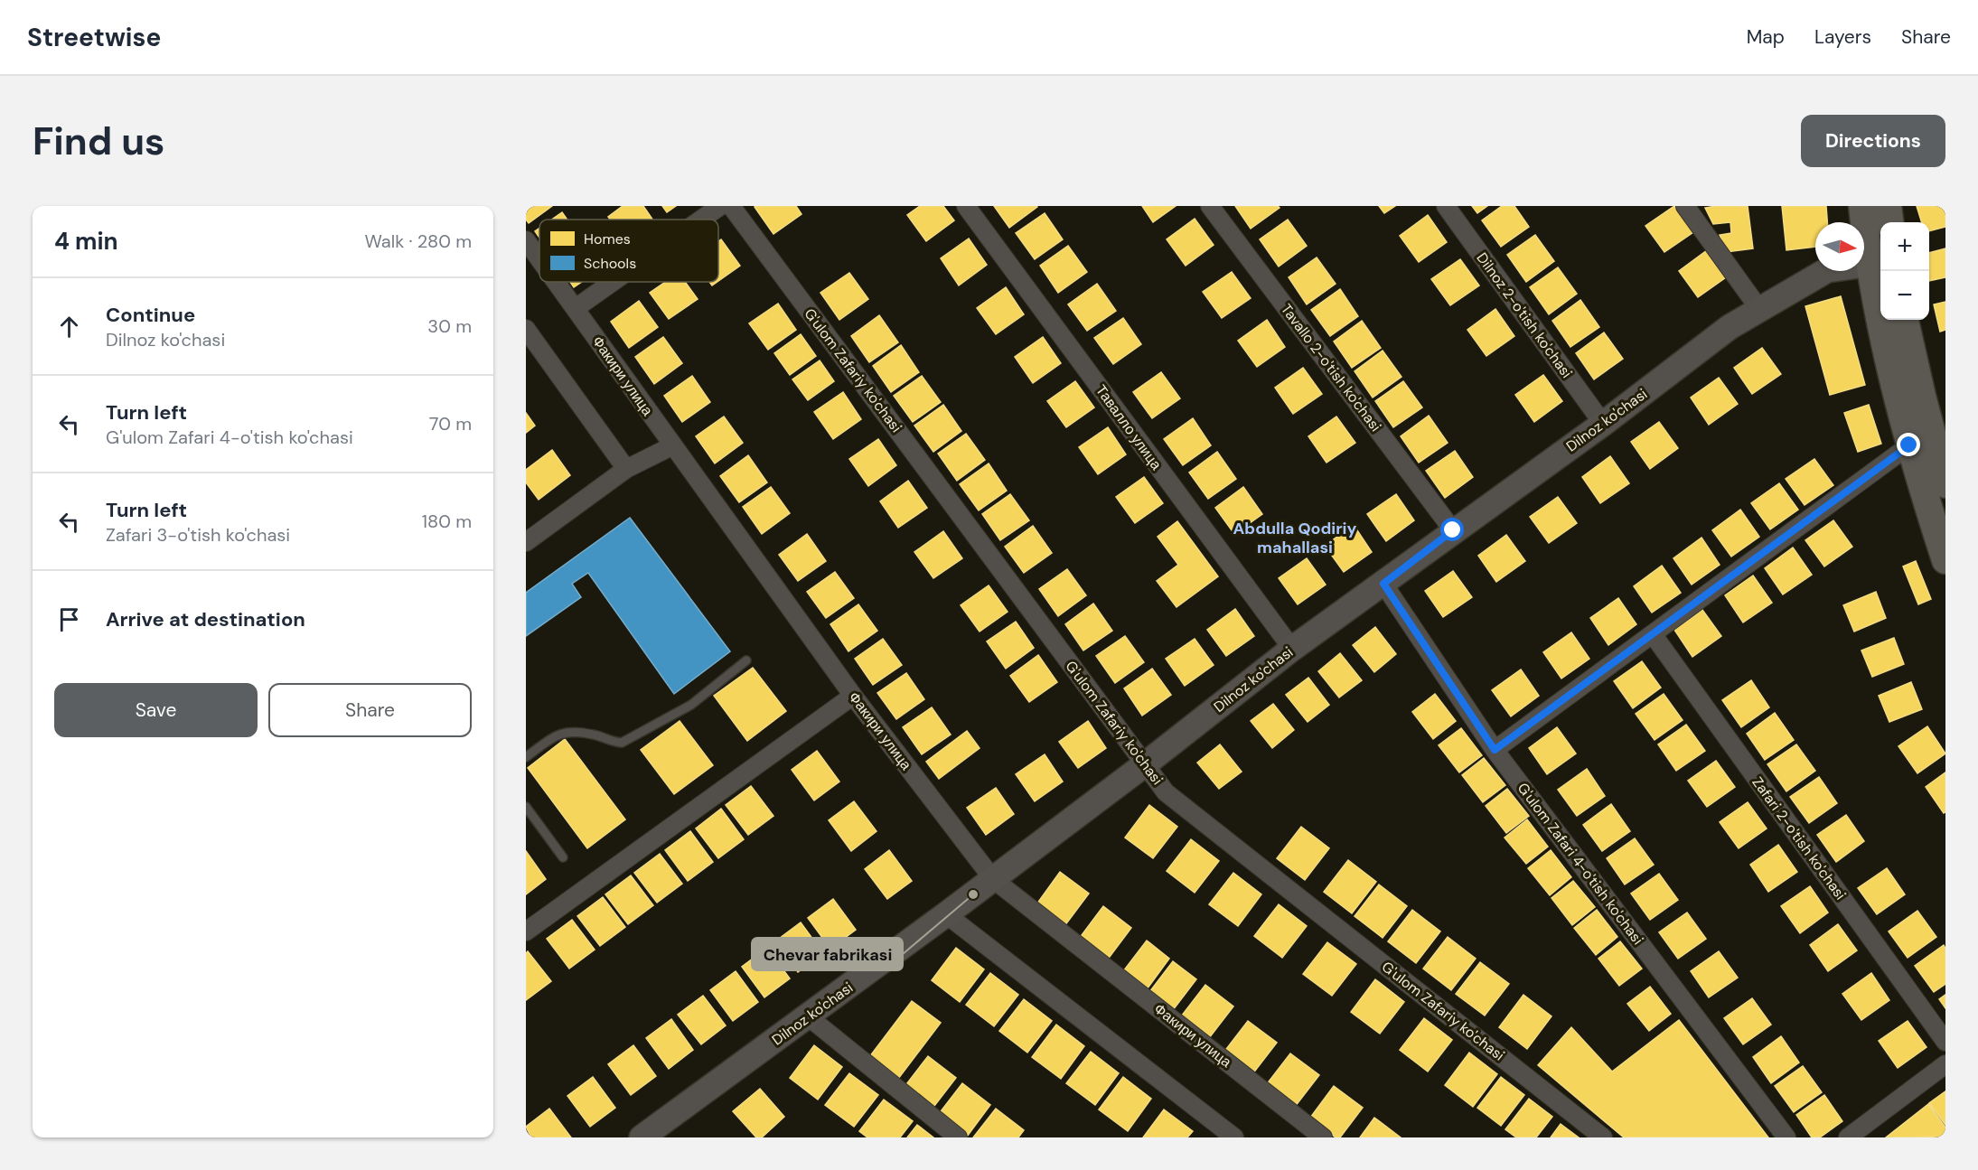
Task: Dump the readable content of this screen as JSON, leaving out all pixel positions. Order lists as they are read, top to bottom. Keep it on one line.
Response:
{"streets":{"street":["Dilnoz 2-o'tish ko'chasi","Tavallo 2-o'tish ko'chasi","G'ulom Zafariy ko'chasi","Факири улица","Dilnoz ko'chasi","Тавалло улица","Zafari 2-o'tish ko'chasi","G'ulom Zafari 4-o'tish ko'chasi"]},"crossings":[["Dilnoz 2-o'tish ko'chasi","Dilnoz ko'chasi"],["Tavallo 2-o'tish ko'chasi","Dilnoz ko'chasi"],["G'ulom Zafariy ko'chasi","Dilnoz ko'chasi"],["Факири улица","Dilnoz ko'chasi"],["Dilnoz ko'chasi","Тавалло улица"],["Dilnoz ko'chasi","G'ulom Zafari 4-o'tish ko'chasi"]],"districts":["Abdulla Qodiriy mahallasi"],"places":["Chevar fabrikasi"],"legend":["Homes","Schools"],"north":"right","page":{"header":"Streetwise","nav":["Map","Layers","Share"],"buttons":["Directions",["Save","Share"]],"title":"Find us","heading":["4 min","Walk · 280 m"],"map_buttons":["+","−"],"list":[["Continue","Dilnoz ko'chasi","30 m"],["Turn left","G'ulom Zafari 4-o'tish ko'chasi","70 m"],["Turn left","Zafari 3-o'tish ko'chasi","180 m"],"Arrive at destination"]}}
